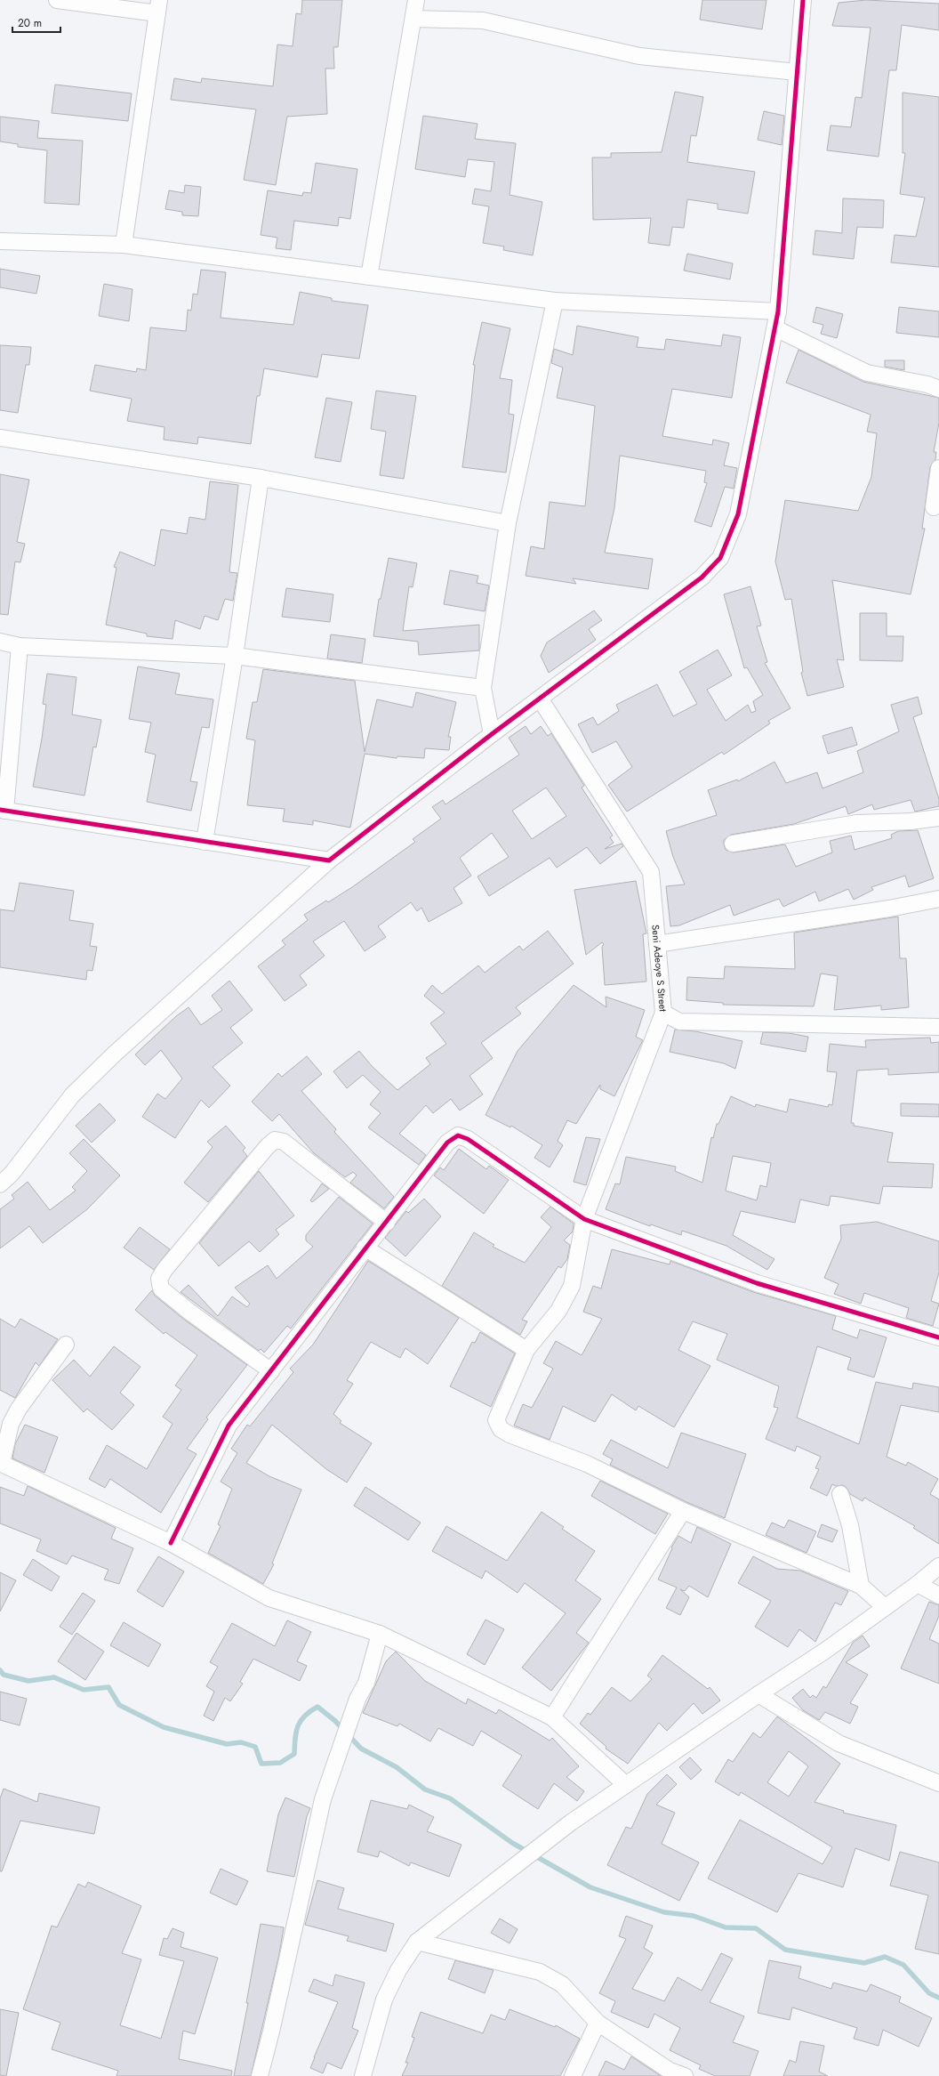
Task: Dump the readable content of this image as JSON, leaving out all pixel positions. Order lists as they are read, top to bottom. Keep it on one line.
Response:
{"streets":{"street":["Seni Adeoye S Street"]},"scale_bar":"20 m"}
